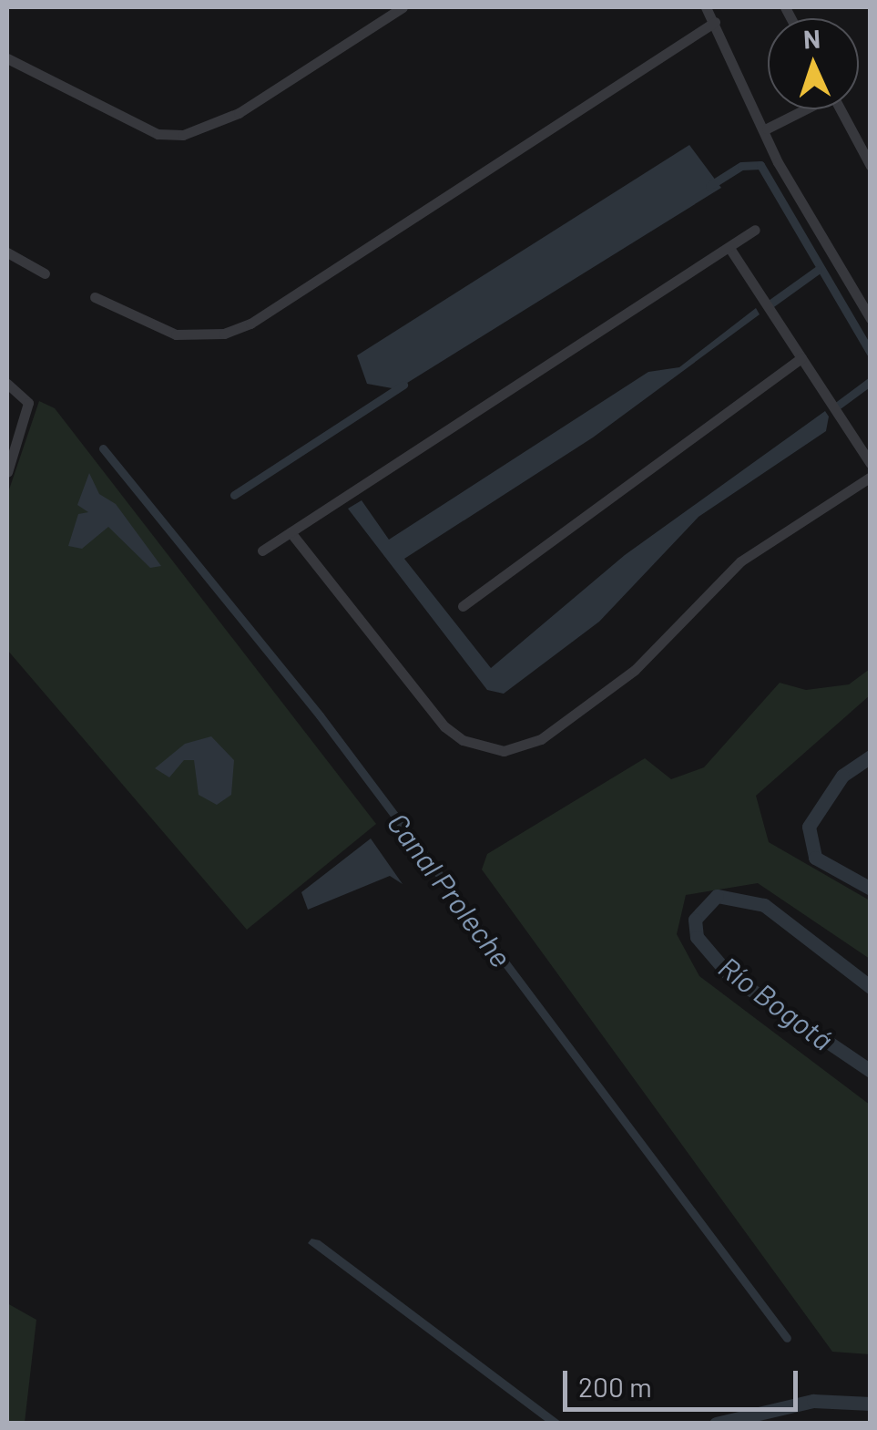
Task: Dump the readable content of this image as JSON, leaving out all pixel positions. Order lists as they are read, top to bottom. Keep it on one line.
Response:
{"water":["Canal Proleche","Río Bogotá"],"scale_bar":"200 m","north":"top"}
